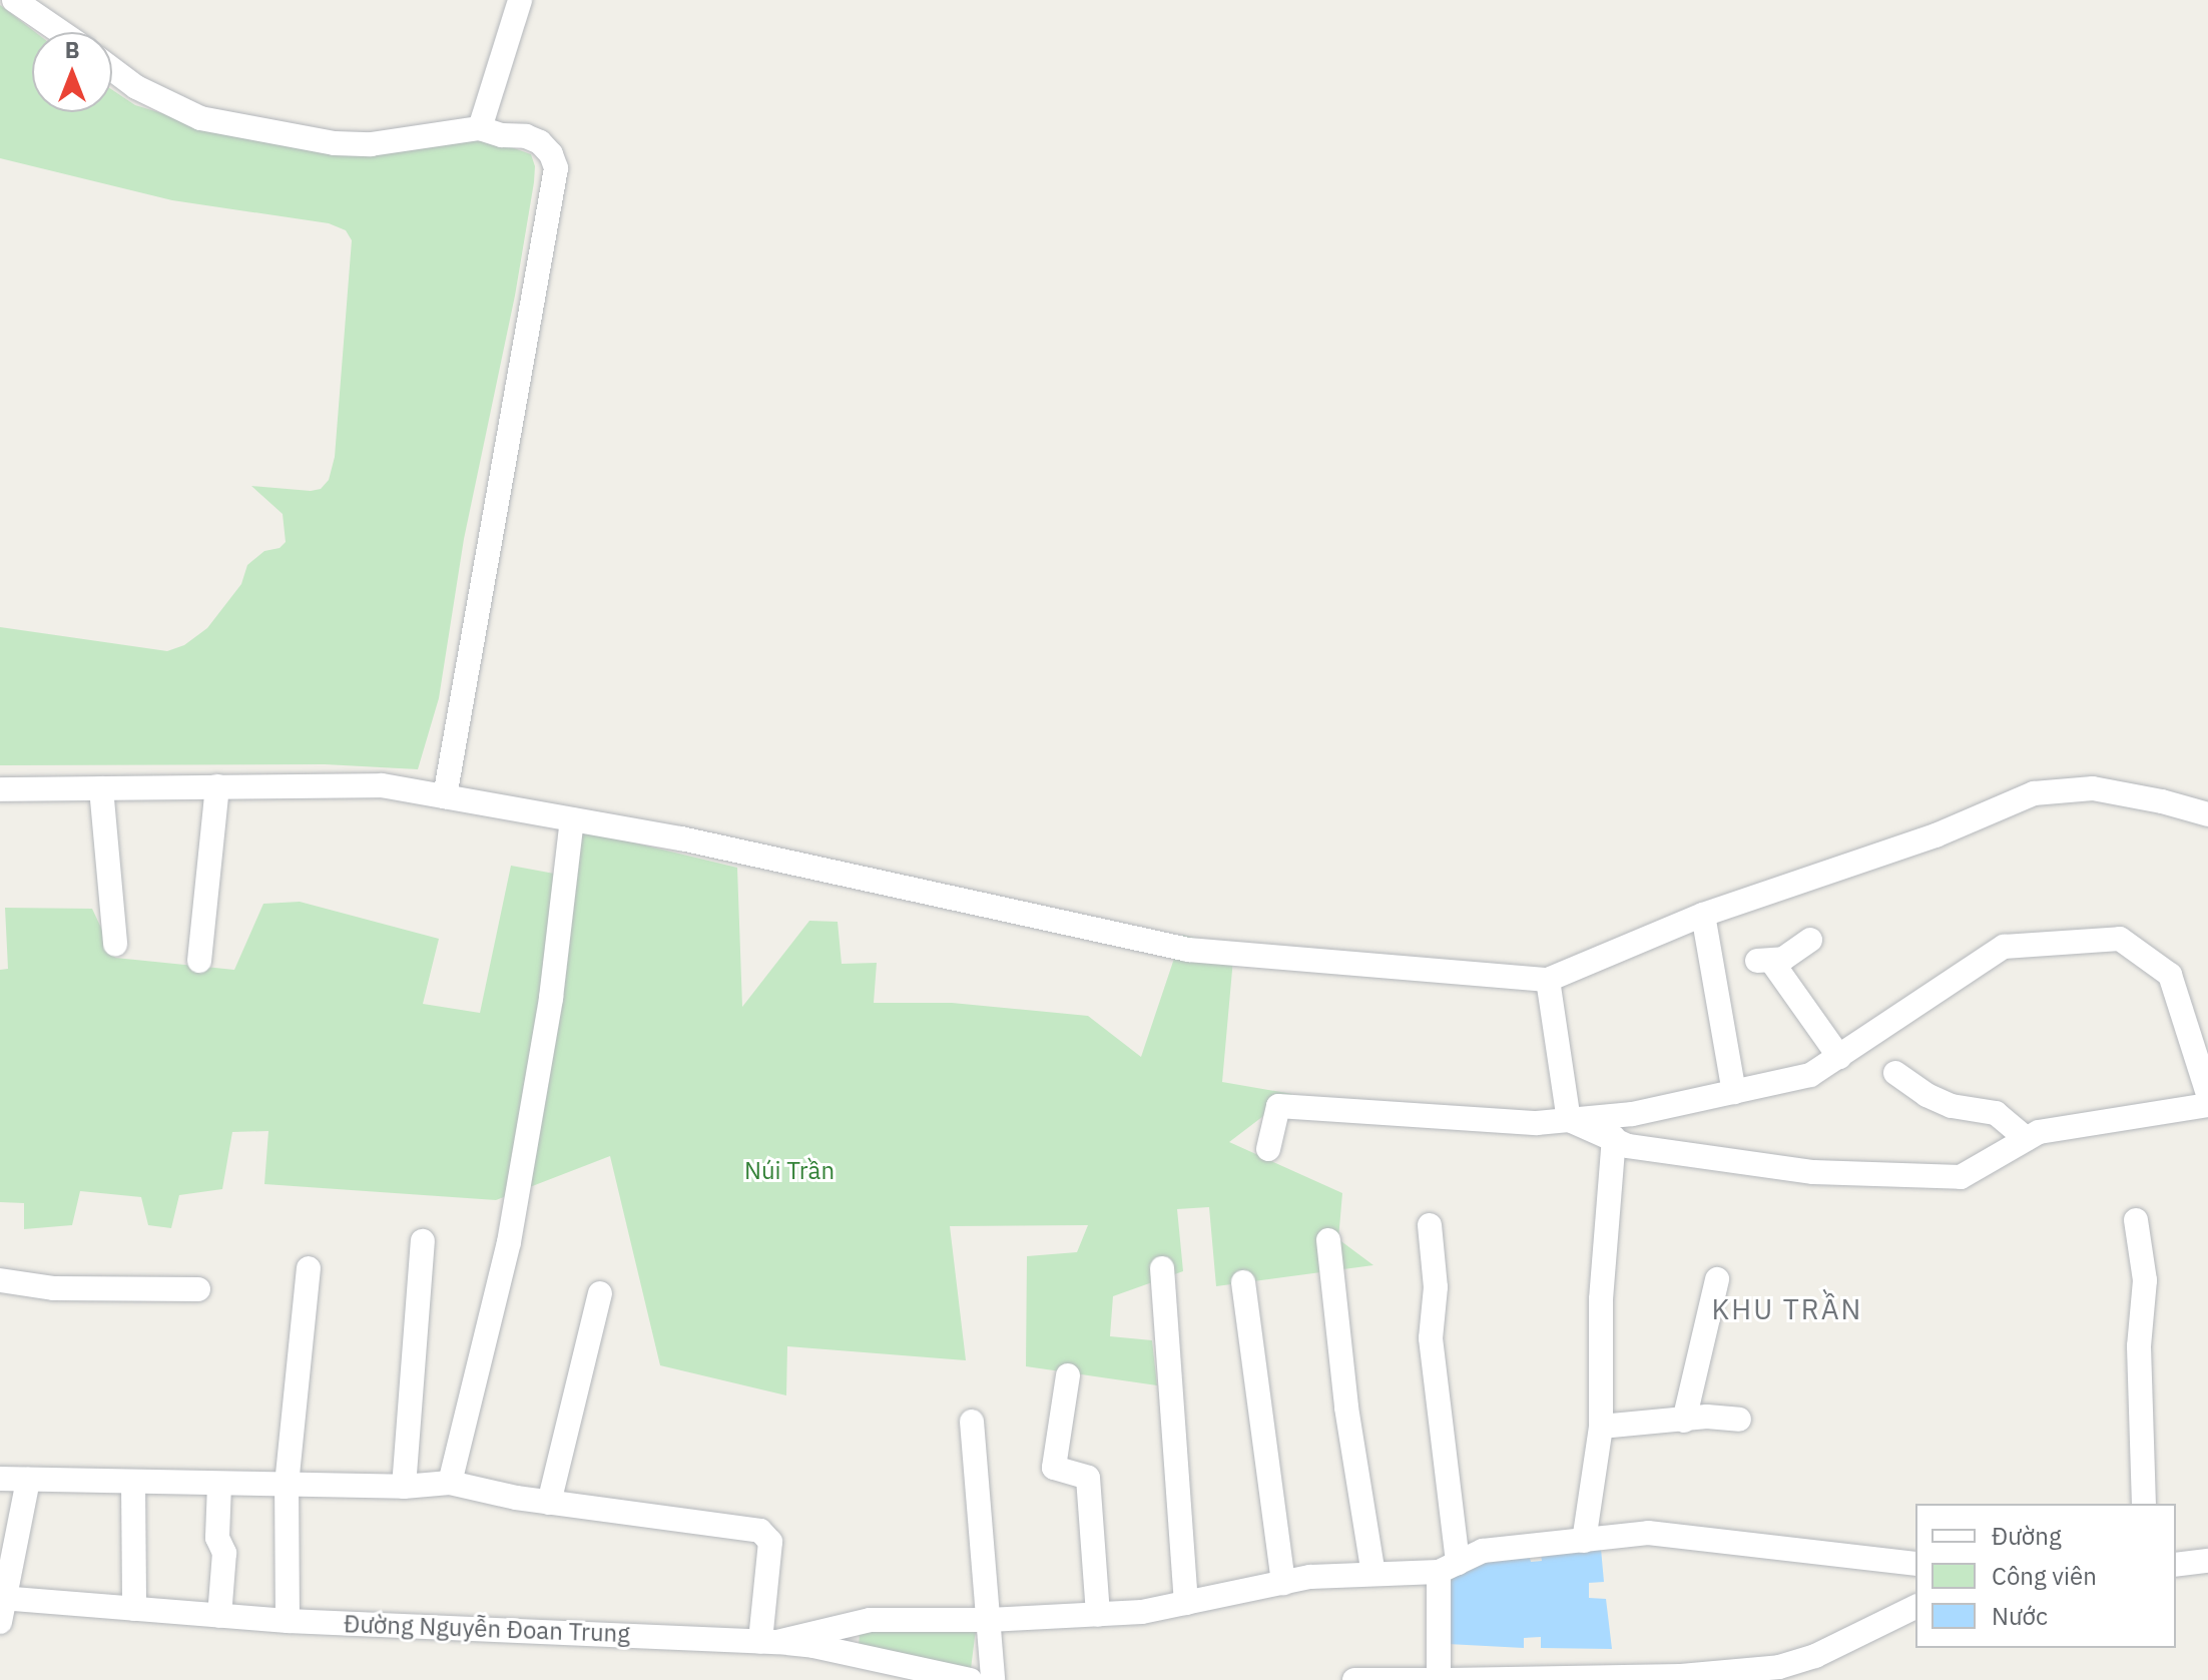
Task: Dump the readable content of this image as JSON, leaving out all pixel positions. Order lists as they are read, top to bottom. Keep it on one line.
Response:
{"streets":{"street":["Đường Nguyễn Đoan Trung"]},"districts":["KHU TRẦN"],"parks":["Núi Trần"],"legend":["Đường","Công viên","Nước"],"north":"top"}
